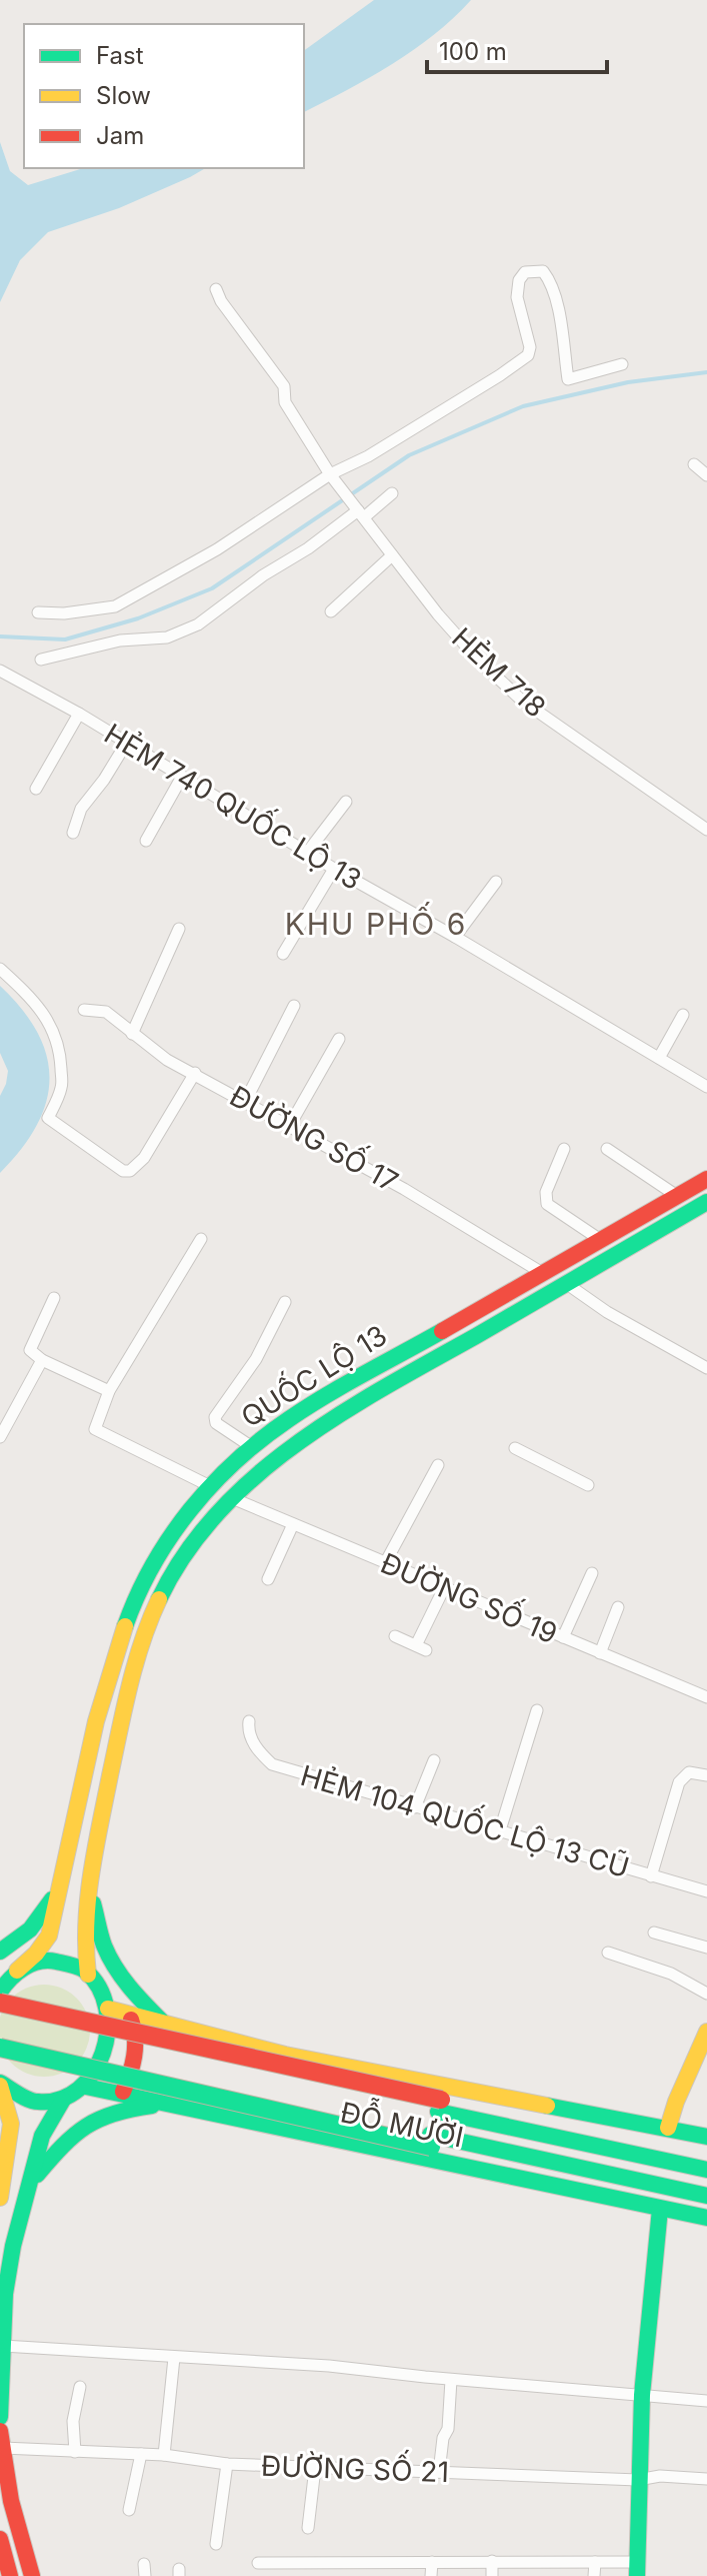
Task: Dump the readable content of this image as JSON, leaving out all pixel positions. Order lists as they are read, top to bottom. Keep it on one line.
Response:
{"streets":{"main road":["QUỐC LỘ 13","ĐỖ MƯỜI"],"street":["HẺM 718","HẺM 740 QUỐC LỘ 13","ĐƯỜNG SỐ 17","ĐƯỜNG SỐ 19","HẺM 104 QUỐC LỘ 13 CŨ","ĐƯỜNG SỐ 21"]},"crossings":[["ĐƯỜNG SỐ 17","QUỐC LỘ 13"],["QUỐC LỘ 13","ĐƯỜNG SỐ 19"]],"districts":["KHU PHỐ 6"],"legend":["Fast","Slow","Jam"],"scale_bar":"100 m"}
